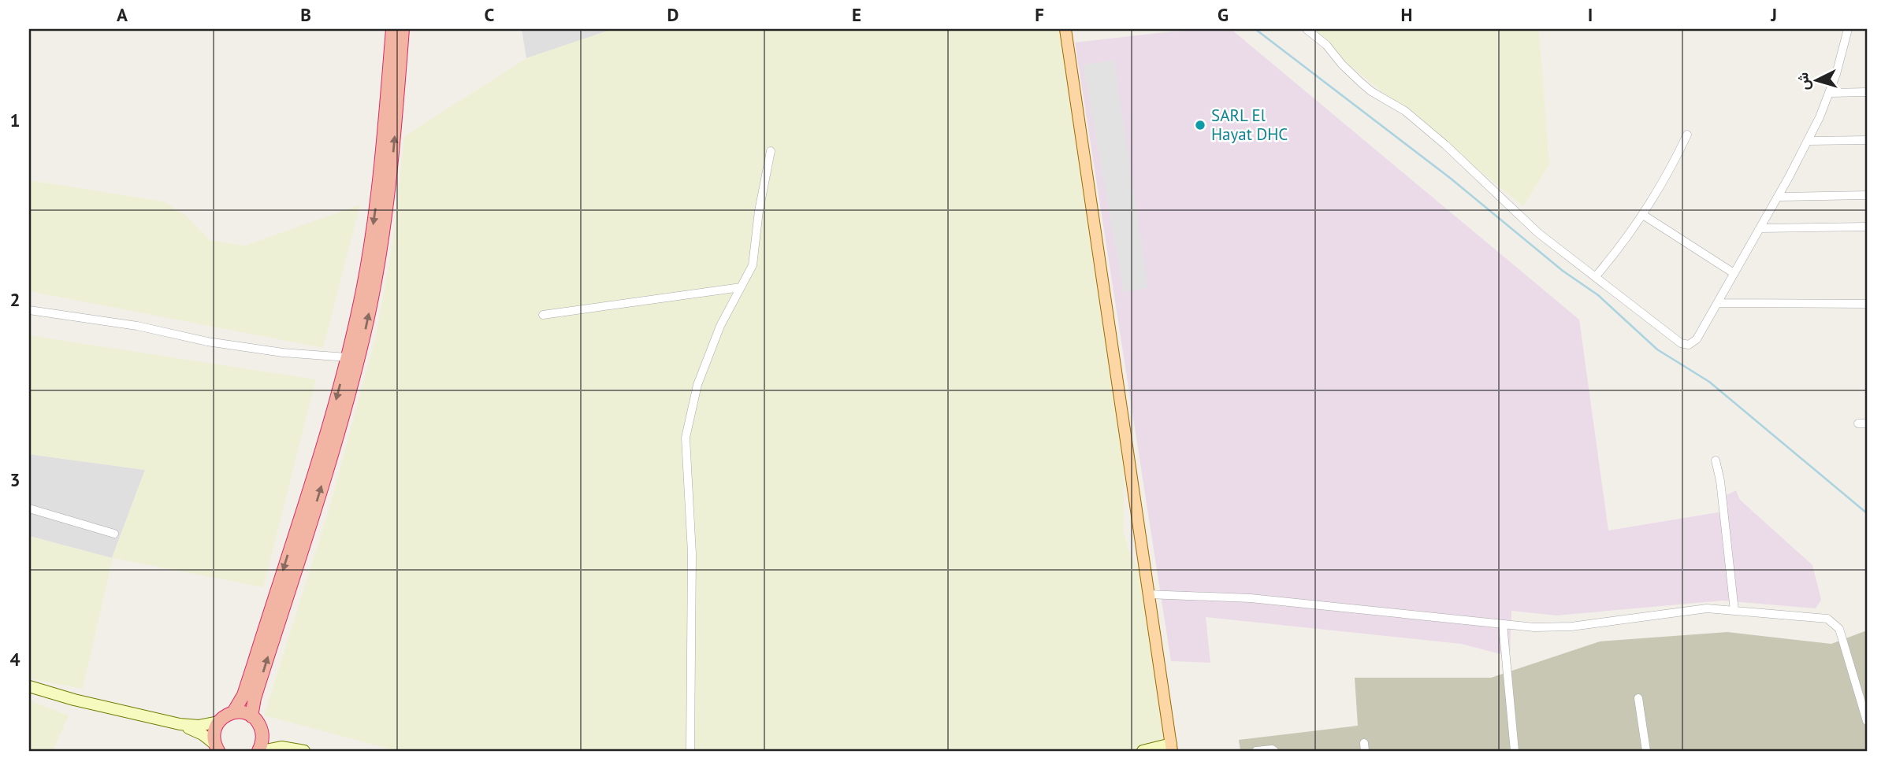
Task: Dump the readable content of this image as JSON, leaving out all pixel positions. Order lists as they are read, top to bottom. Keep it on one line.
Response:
{"places":["SARL El Hayat DHC"],"north":"left","grid":{"columns":["A","B","C","D","E","F","G","H","I","J"],"rows":["1","2","3","4"]}}
